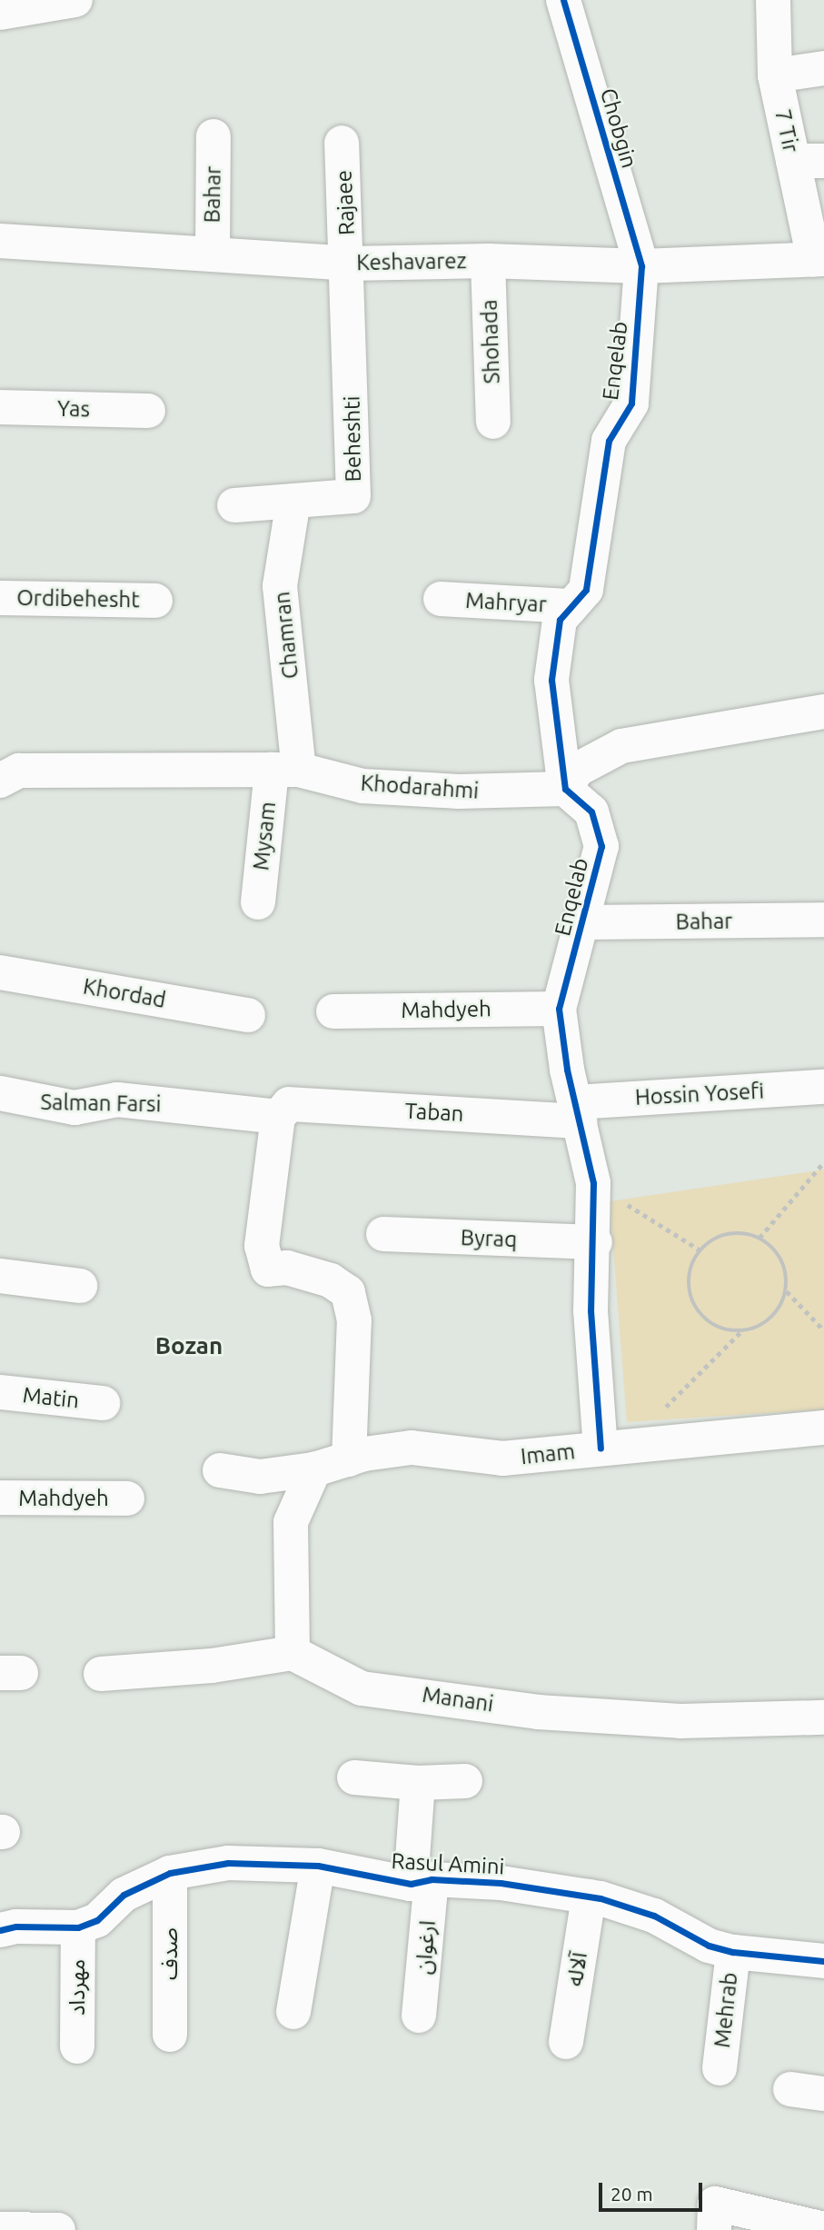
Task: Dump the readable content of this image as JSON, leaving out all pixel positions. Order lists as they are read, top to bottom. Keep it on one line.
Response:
{"streets":{"street":["Chobgin","7 Tir","Bahar","Rajaee","Keshavarez","Shohada","Enqelab","Yas","Beheshti","Ordibehesht","Mahryar","Chamran","Khodarahmi","Mysam","Khordad","Mahdyeh","Hossin Yosefi","Salman Farsi","Taban","Byraq","Matin","Imam","Manani","Rasul Amini","ارغوان","صدف","آلاله","مهرداد","Mehrab"]},"crossings":[["Chobgin","Keshavarez"],["Chobgin","Enqelab"],["7 Tir","Keshavarez"],["Bahar","Keshavarez"],["Bahar","Enqelab"],["Rajaee","Keshavarez"],["Rajaee","Beheshti"],["Keshavarez","Shohada"],["Keshavarez","Enqelab"],["Keshavarez","Beheshti"],["Enqelab","Mahryar"],["Enqelab","Khodarahmi"],["Enqelab","Mahdyeh"],["Enqelab","Hossin Yosefi"],["Enqelab","Taban"],["Enqelab","Byraq"],["Enqelab","Imam"],["Beheshti","Chamran"],["Chamran","Khodarahmi"],["Chamran","Mysam"],["Khodarahmi","Mysam"],["Hossin Yosefi","Taban"],["Salman Farsi","Taban"],["Rasul Amini","ارغوان"],["Rasul Amini","صدف"],["Rasul Amini","آلاله"],["Rasul Amini","مهرداد"],["Rasul Amini","Mehrab"]],"districts":["Bozan"],"scale_bar":"20 m"}
